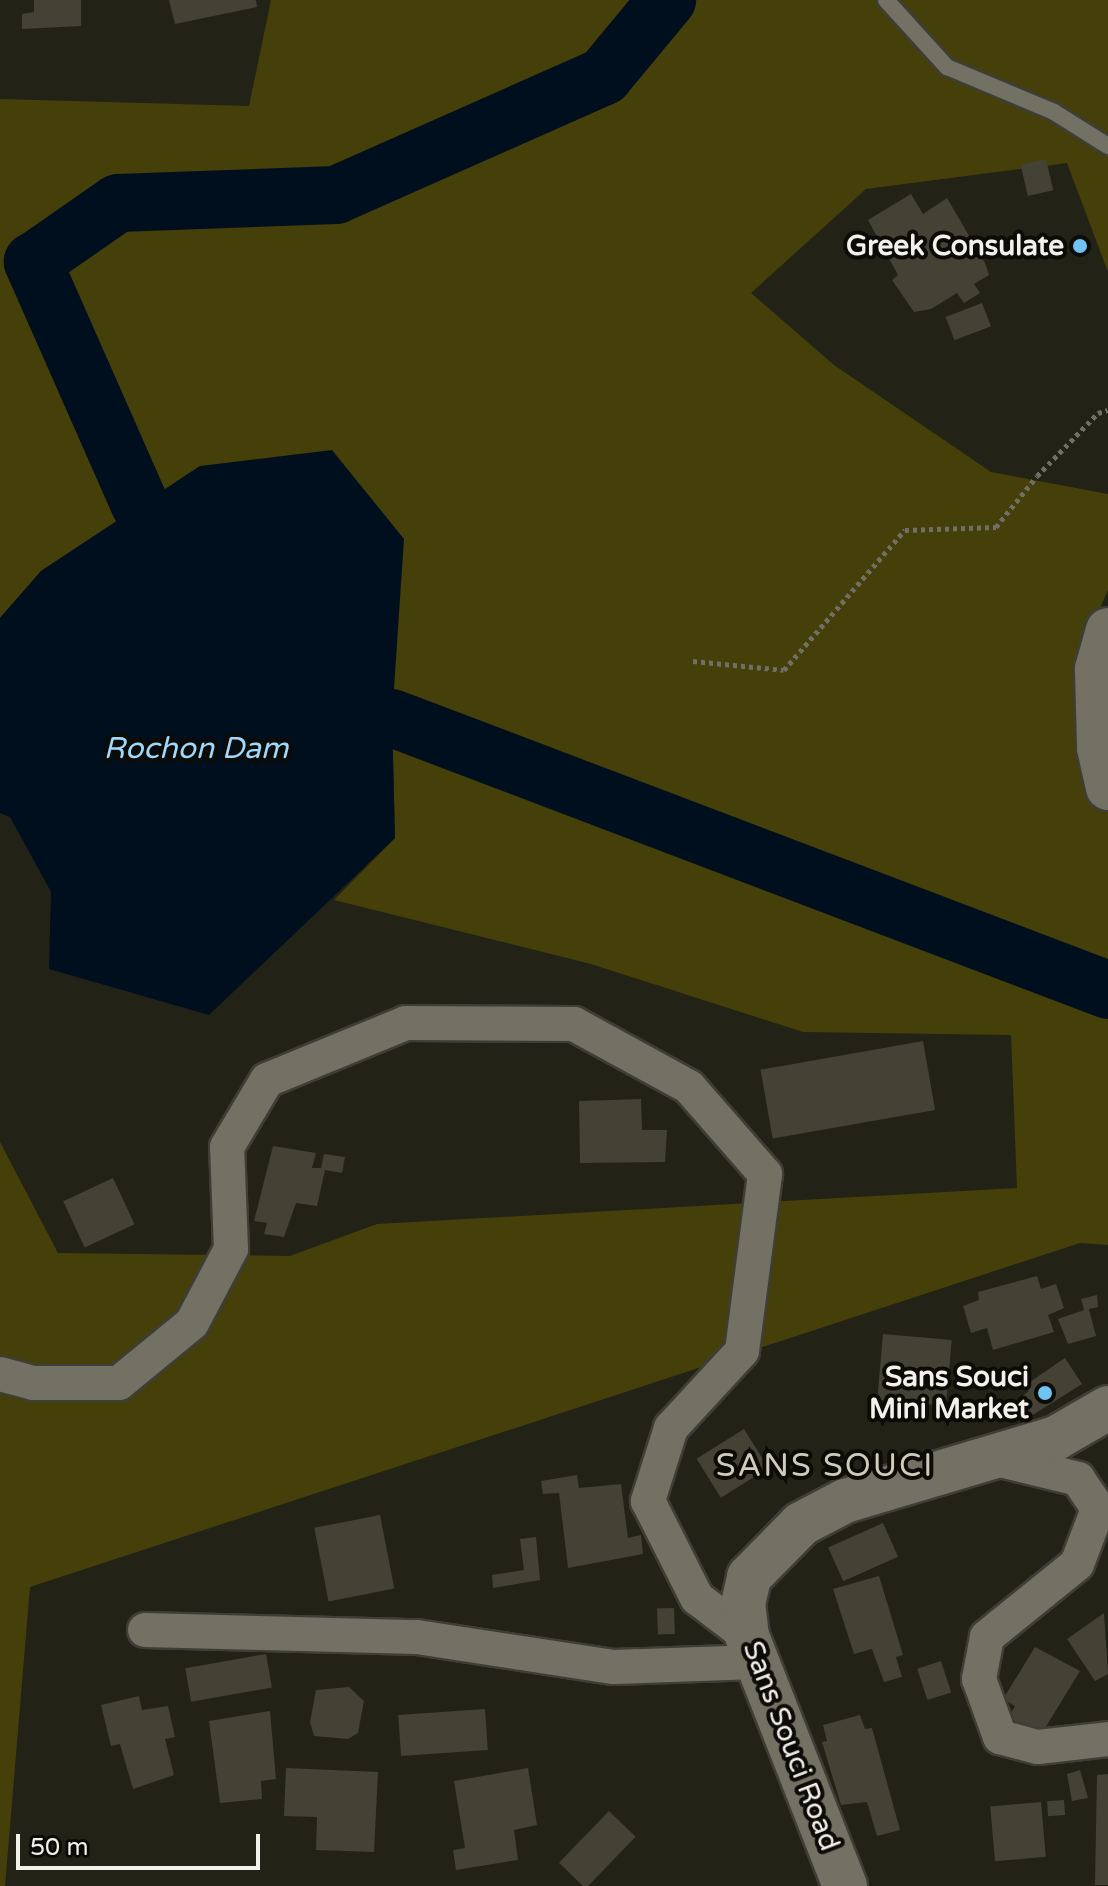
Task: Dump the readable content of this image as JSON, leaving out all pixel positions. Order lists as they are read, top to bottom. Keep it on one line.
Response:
{"streets":{"main road":["Sans Souci Road"]},"districts":["SANS SOUCI"],"water":["Rochon Dam"],"places":["Greek Consulate","Sans Souci Mini Market"],"scale_bar":"50 m"}
